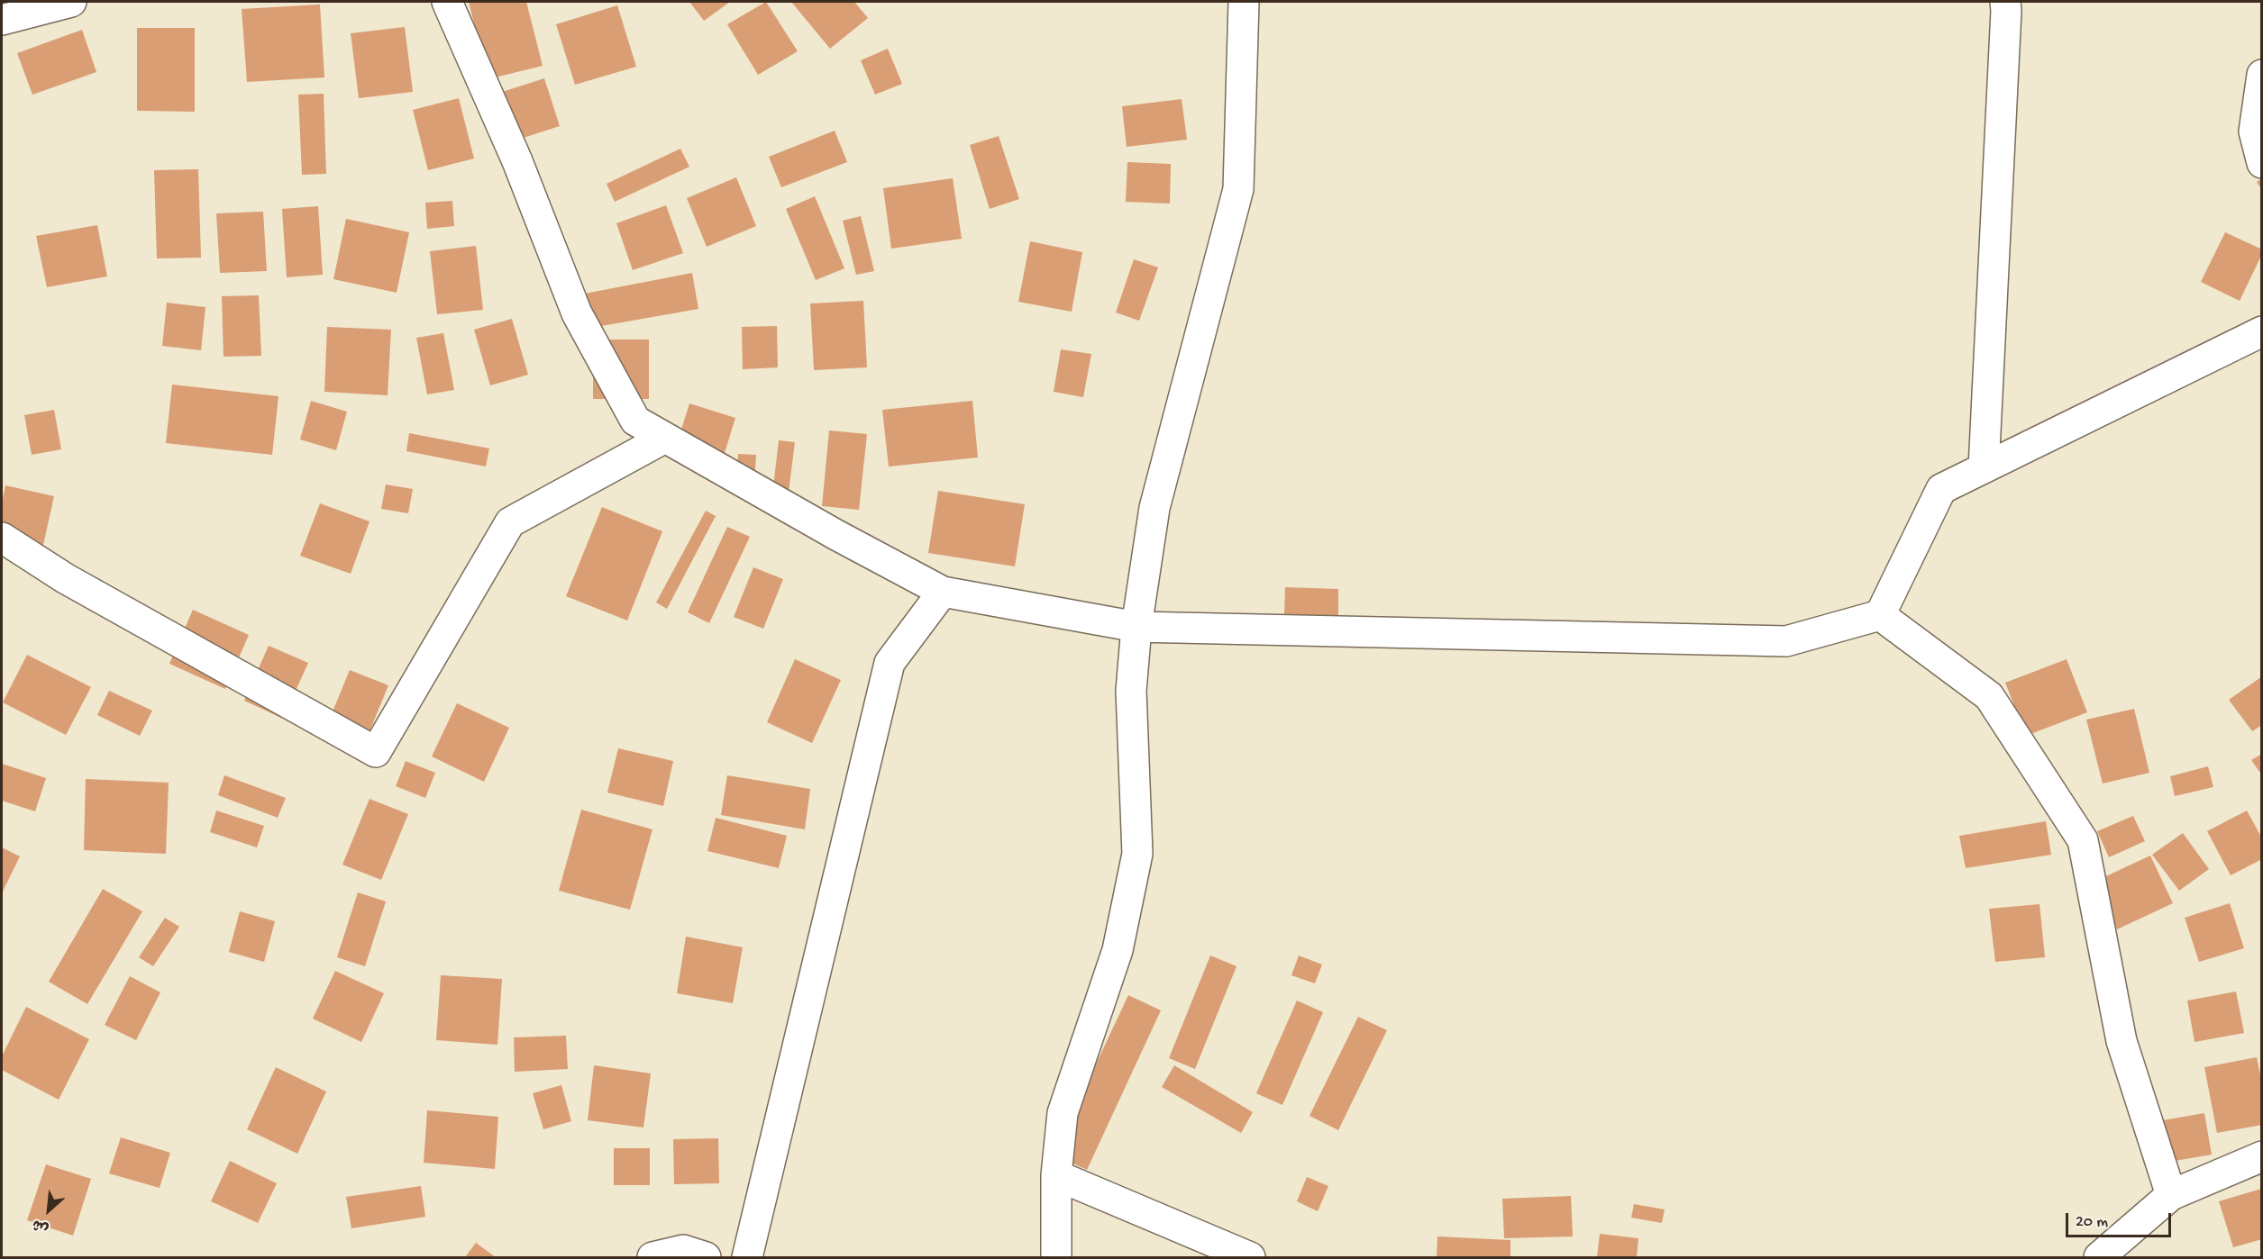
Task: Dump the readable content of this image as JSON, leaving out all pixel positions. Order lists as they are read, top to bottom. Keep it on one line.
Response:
{"scale_bar":"20 m","north":"bottom left"}
